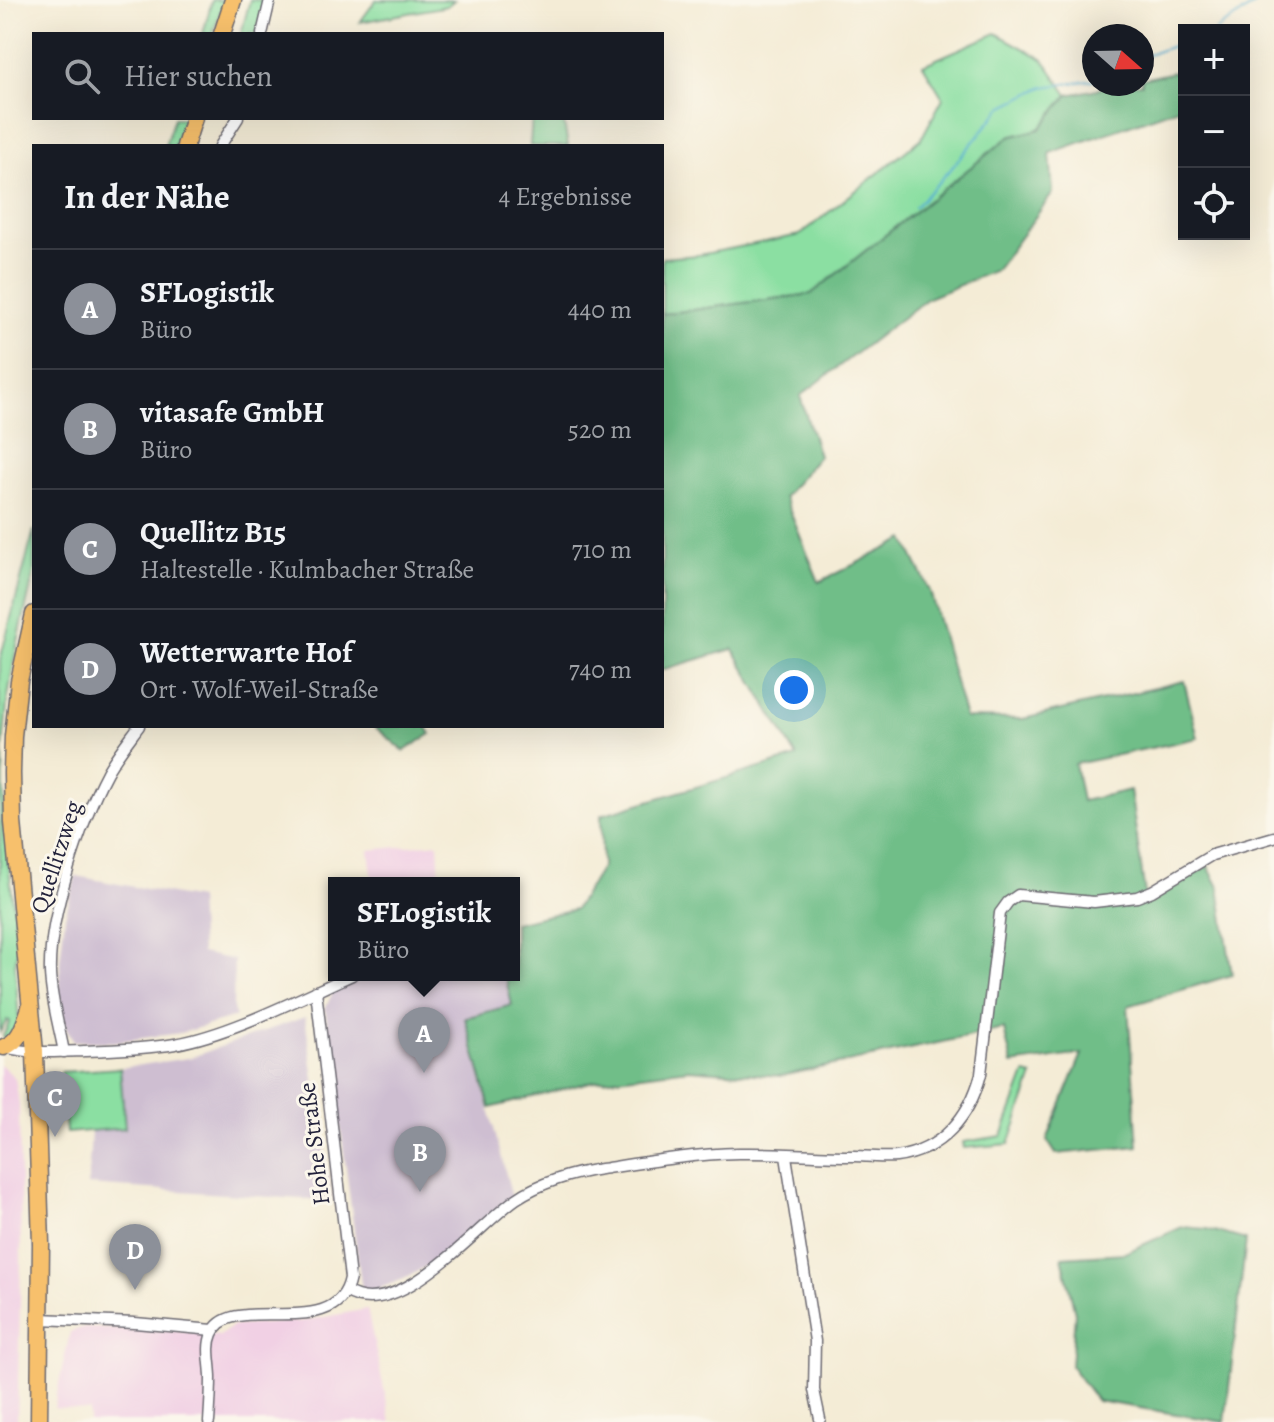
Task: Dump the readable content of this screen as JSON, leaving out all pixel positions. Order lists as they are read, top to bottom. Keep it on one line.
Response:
{"streets":{"street":["Quellitzweg","Hohe Straße"]},"north":"right","page":{"map_buttons":["+","−"],"search":"Hier suchen","heading":["In der Nähe","4 Ergebnisse"],"list":[{"mark":"A","name":"SFLogistik","note":"Büro","value":"440 m"},{"mark":"B","name":"vitasafe GmbH","note":"Büro","value":"520 m"},{"mark":"C","name":"Quellitz B15","note":"Haltestelle · Kulmbacher Straße","value":"710 m"},{"mark":"D","name":"Wetterwarte Hof","note":"Ort · Wolf-Weil-Straße","value":"740 m"}],"popup":["SFLogistik","Büro"],"pins":["A","C","B","D"]}}
